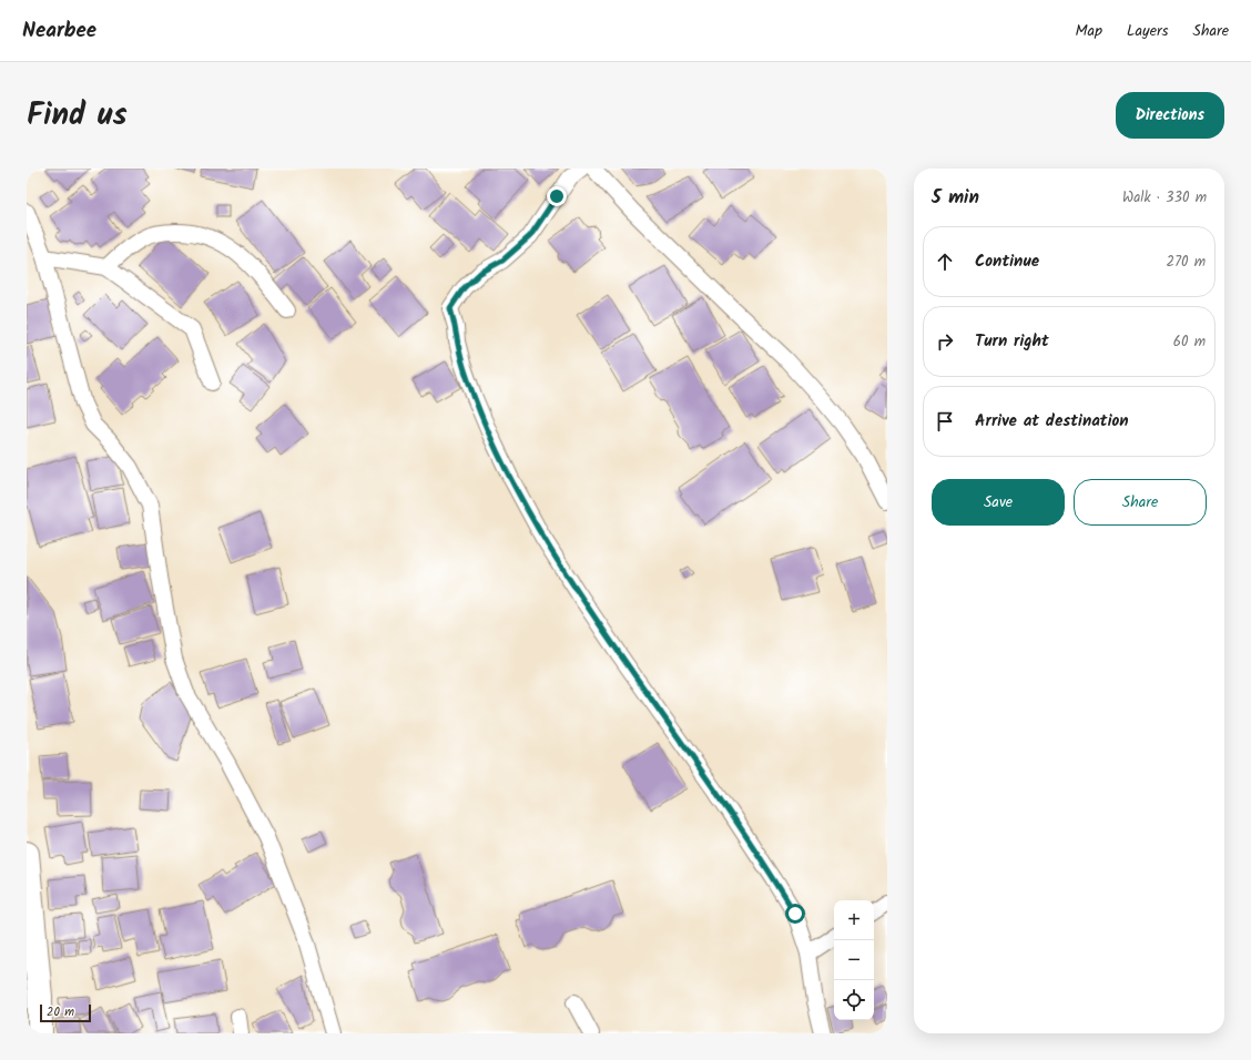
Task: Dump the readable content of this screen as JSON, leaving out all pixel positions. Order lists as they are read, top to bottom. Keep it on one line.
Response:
{"scale_bar":"20 m","page":{"header":"Nearbee","nav":["Map","Layers","Share"],"title":"Find us","buttons":["Directions",["Save","Share"]],"heading":["5 min","Walk · 330 m"],"list":[["Continue","270 m"],["Turn right","60 m"],"Arrive at destination"],"map_buttons":["+","−"],"scale":"20 m"}}
